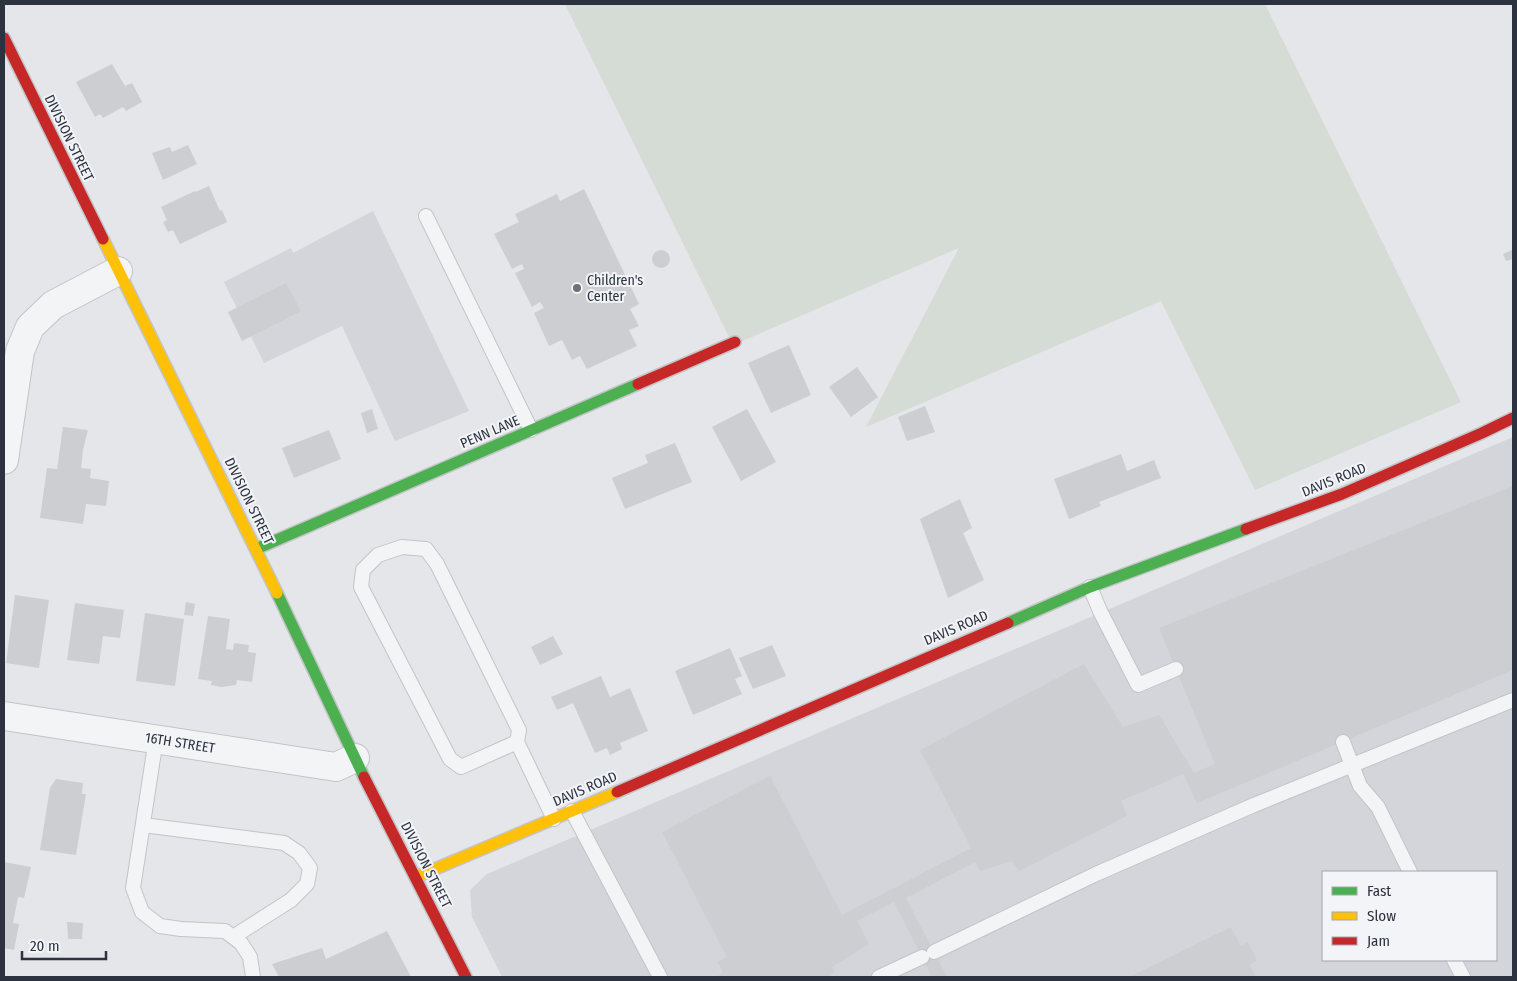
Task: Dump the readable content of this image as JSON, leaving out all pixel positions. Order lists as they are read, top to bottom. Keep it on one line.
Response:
{"streets":{"street":["DIVISION STREET","PENN LANE","DAVIS ROAD","16TH STREET"]},"crossings":[["DIVISION STREET","PENN LANE"],["DIVISION STREET","DAVIS ROAD"],["DIVISION STREET","16TH STREET"]],"places":["Children's Center"],"legend":["Fast","Slow","Jam"],"scale_bar":"20 m"}
